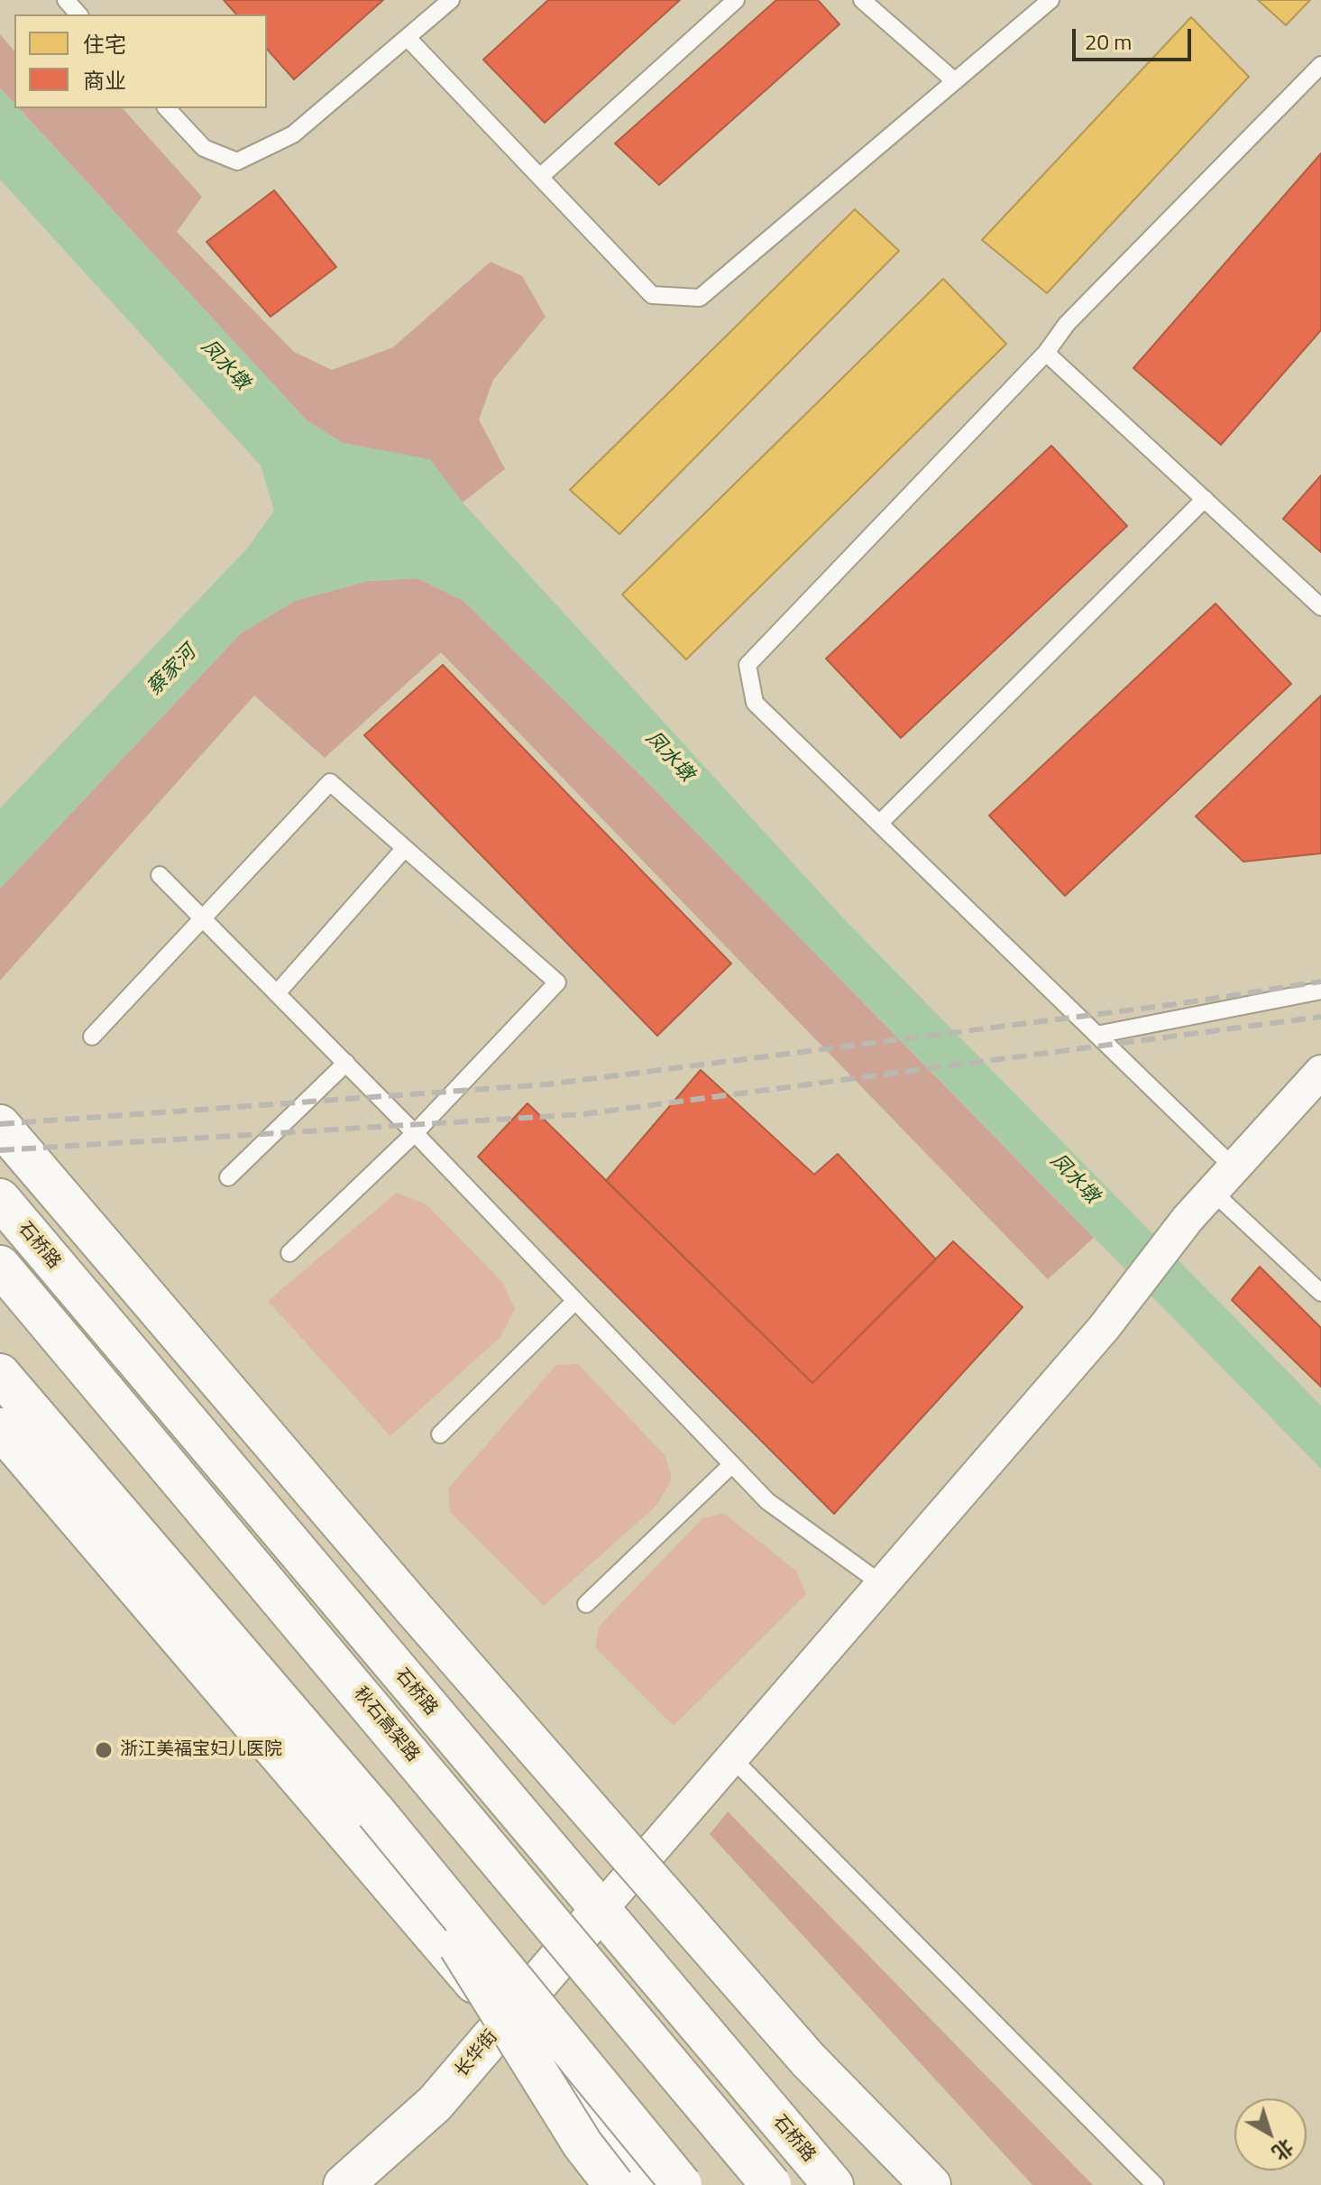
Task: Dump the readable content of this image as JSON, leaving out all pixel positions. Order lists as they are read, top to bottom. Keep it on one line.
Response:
{"streets":{"main road":["石桥路","秋石高架路","长华街"]},"crossings":[["石桥路","长华街"]],"water":["凤水墩","蔡家河"],"places":["浙江美福宝妇儿医院"],"legend":["住宅","商业"],"scale_bar":"20 m","north":"bottom right"}
